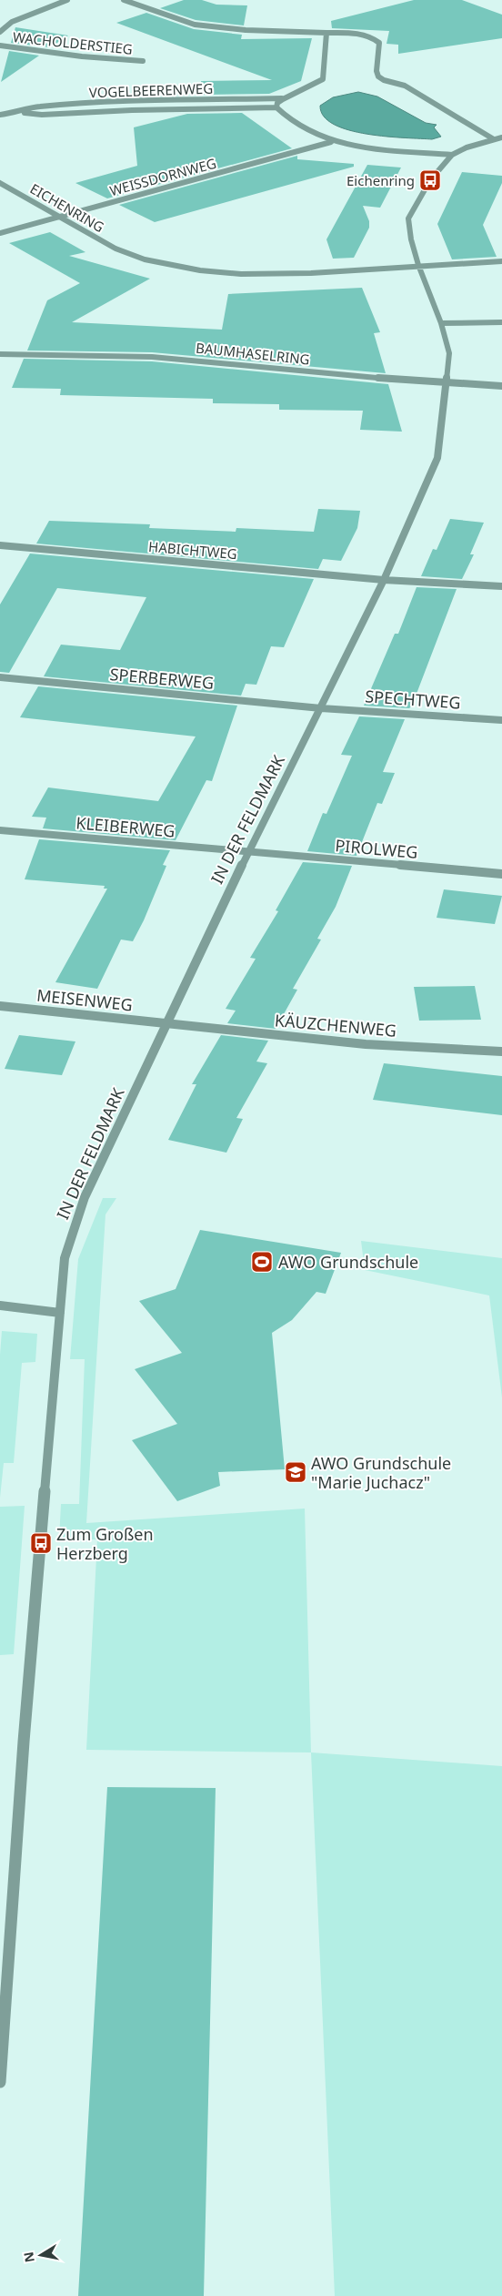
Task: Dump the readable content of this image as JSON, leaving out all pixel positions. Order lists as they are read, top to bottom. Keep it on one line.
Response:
{"streets":{"street":["WACHOLDERSTIEG","VOGELBEERENWEG","WEISSDORNWEG","EICHENRING","BAUMHASELRING","HABICHTWEG","SPERBERWEG","SPECHTWEG","IN DER FELDMARK","KLEIBERWEG","PIROLWEG","MEISENWEG","KÄUZCHENWEG"]},"crossings":[["VOGELBEERENWEG","WEISSDORNWEG"],["WEISSDORNWEG","EICHENRING"],["WEISSDORNWEG","IN DER FELDMARK"],["EICHENRING","IN DER FELDMARK"],["BAUMHASELRING","IN DER FELDMARK"],["HABICHTWEG","IN DER FELDMARK"],["SPERBERWEG","SPECHTWEG"],["SPERBERWEG","IN DER FELDMARK"],["SPECHTWEG","IN DER FELDMARK"],["IN DER FELDMARK","KLEIBERWEG"],["IN DER FELDMARK","PIROLWEG"],["IN DER FELDMARK","MEISENWEG"],["IN DER FELDMARK","KÄUZCHENWEG"],["KLEIBERWEG","PIROLWEG"],["MEISENWEG","KÄUZCHENWEG"]],"places":{"bus stop":["Eichenring","Zum Großen Herzberg"],"sports":["AWO Grundschule"],"school or university":["AWO Grundschule \"Marie Juchacz\""]},"north":"left"}
